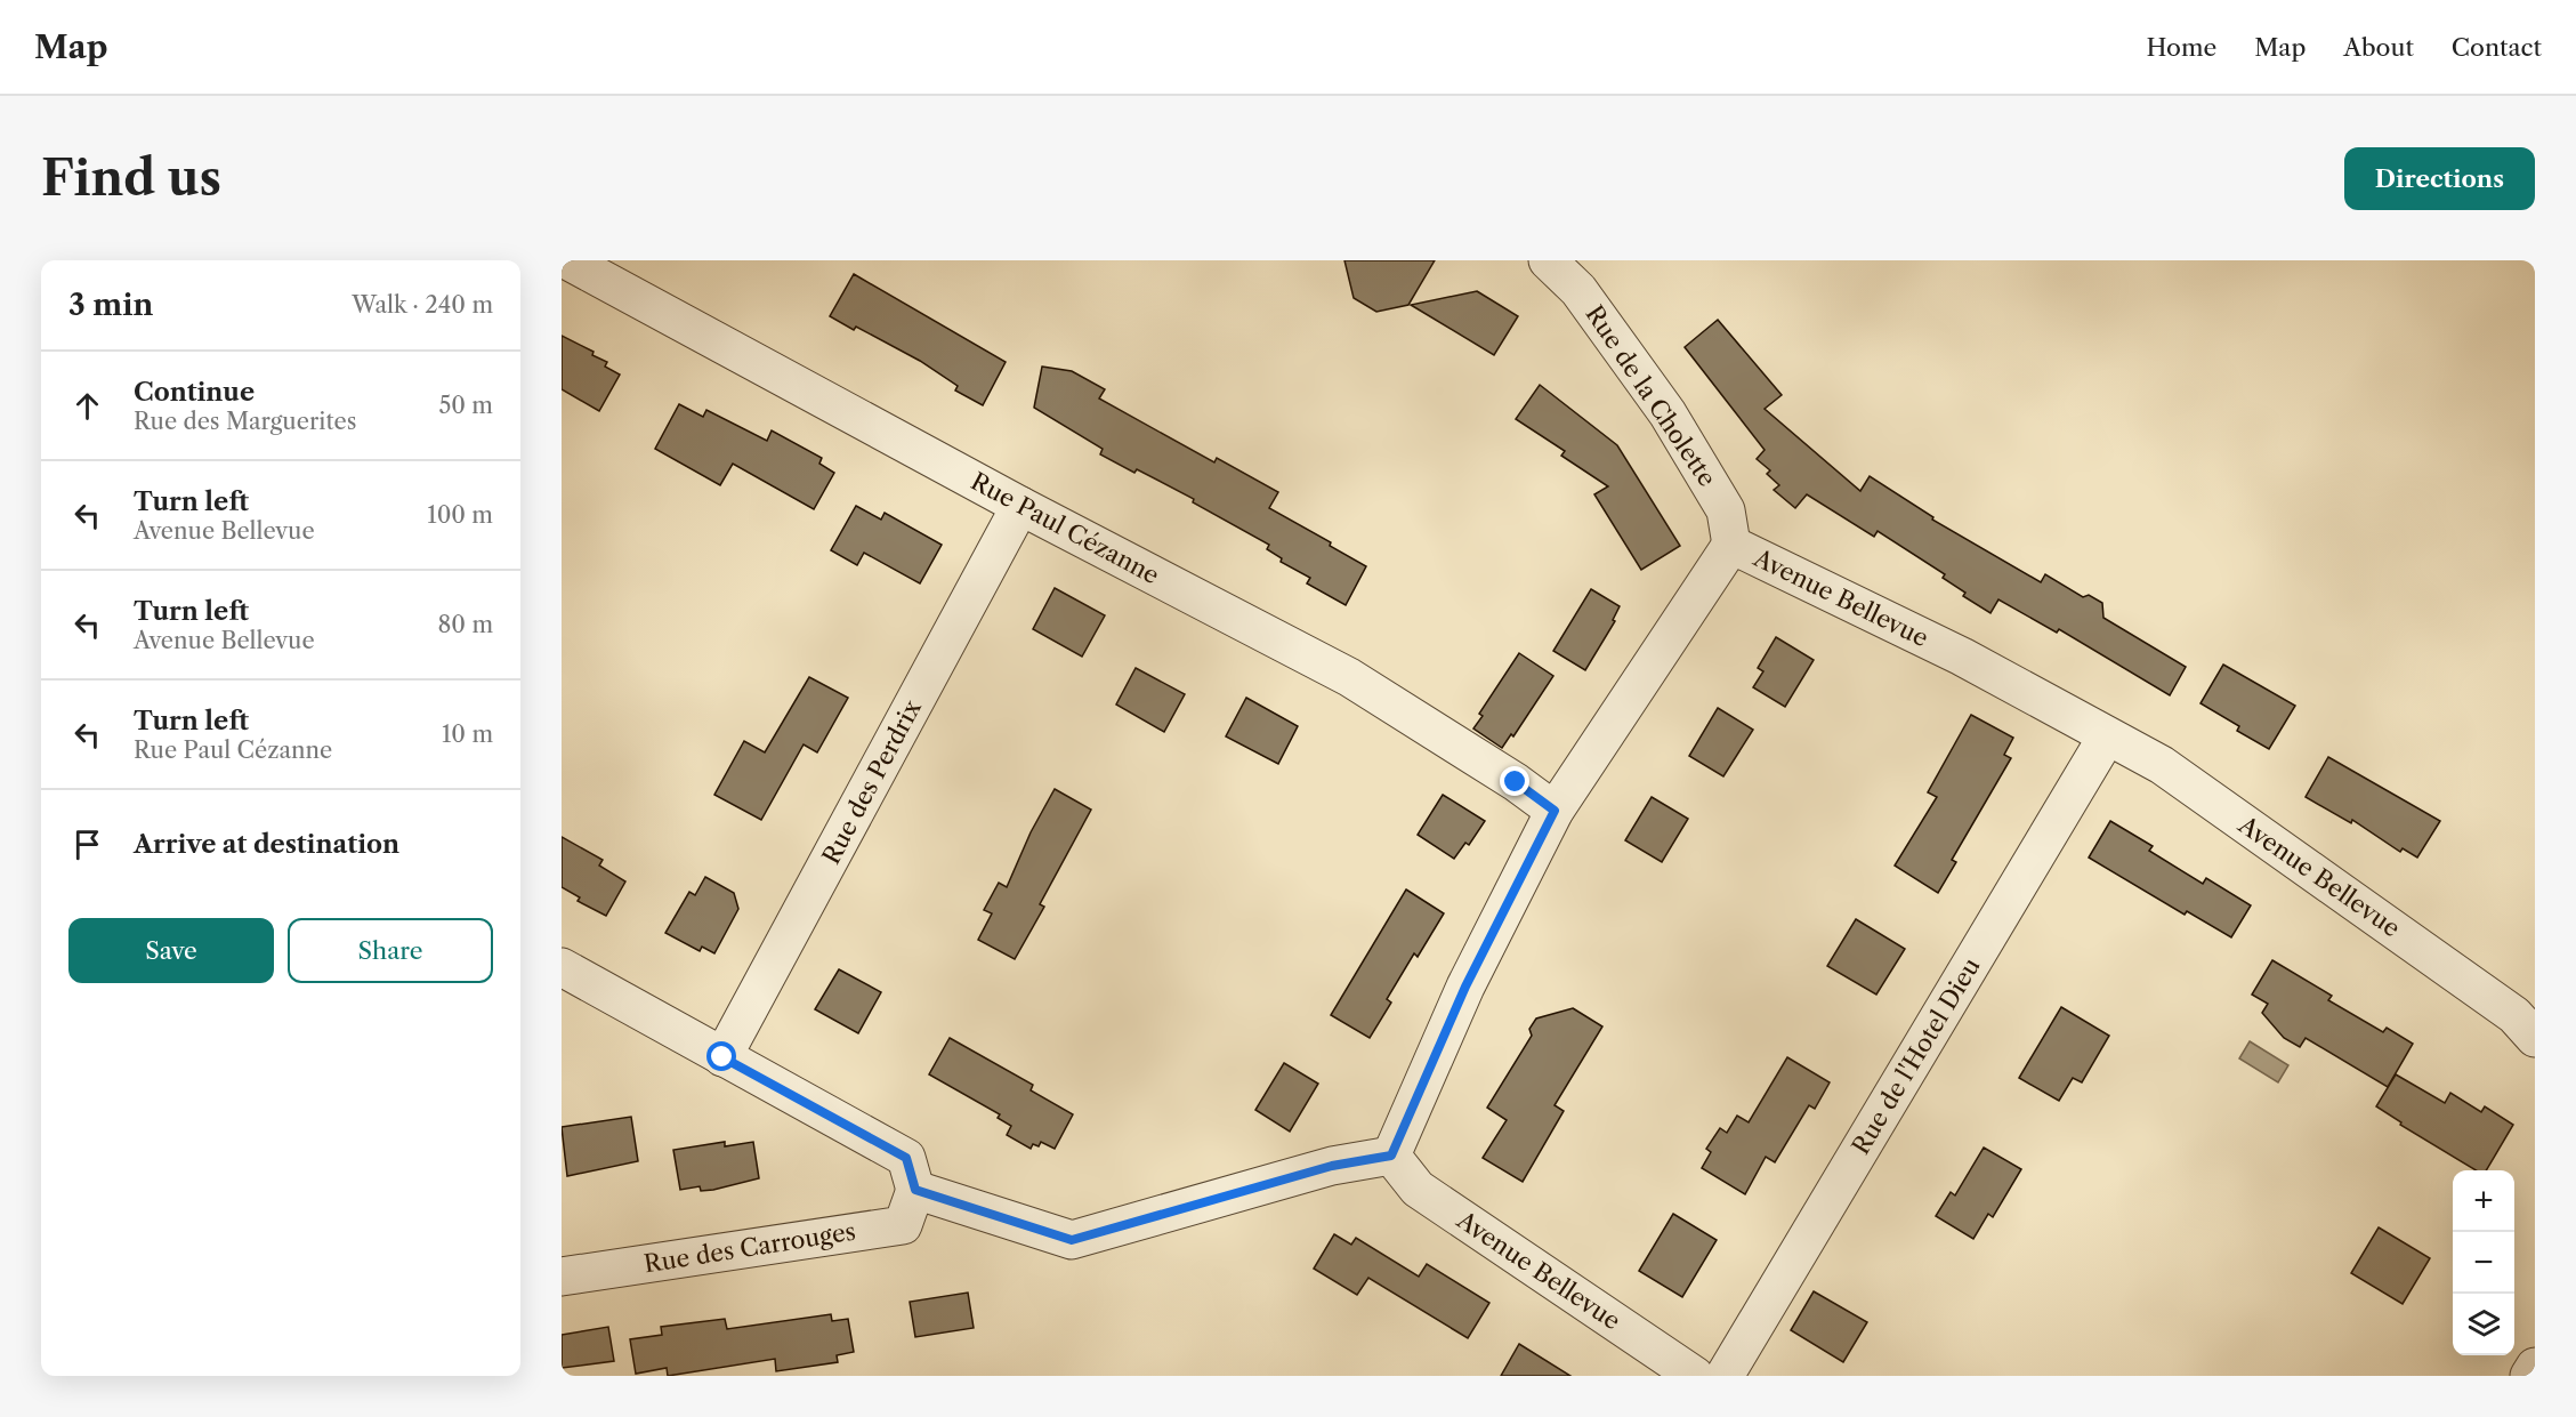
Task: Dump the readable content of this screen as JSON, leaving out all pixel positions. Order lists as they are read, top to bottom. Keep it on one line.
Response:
{"streets":{"street":["Rue de la Cholette","Rue Paul Cézanne","Avenue Bellevue","Rue des Perdrix","Rue de l'Hotel Dieu","Rue des Carrouges"]},"crossings":[["Rue de la Cholette","Avenue Bellevue"],["Rue Paul Cézanne","Avenue Bellevue"],["Rue Paul Cézanne","Rue des Perdrix"],["Avenue Bellevue","Rue de l'Hotel Dieu"]],"page":{"header":"Map","nav":["Home","Map","About","Contact"],"buttons":["Directions",["Save","Share"]],"title":"Find us","heading":["3 min","Walk · 240 m"],"list":[["Continue","Rue des Marguerites","50 m"],["Turn left","Avenue Bellevue","100 m"],["Turn left","Avenue Bellevue","80 m"],["Turn left","Rue Paul Cézanne","10 m"],"Arrive at destination"],"map_buttons":["+","−"]}}
